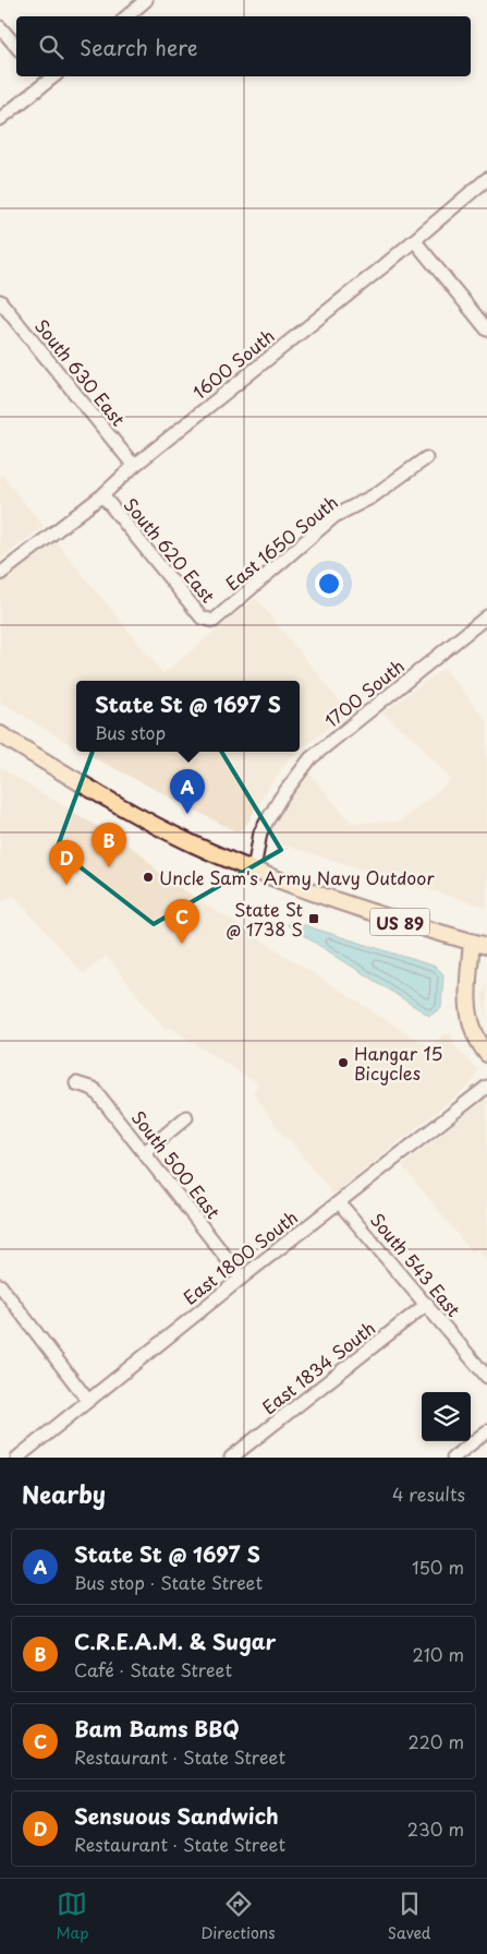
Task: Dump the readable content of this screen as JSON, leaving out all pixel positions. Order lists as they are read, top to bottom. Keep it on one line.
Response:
{"streets":{"main road":["US 89"],"street":["1600 South","South 630 East","East 1650 South","South 620 East","1700 South","South 500 East","East 1800 South","South 543 East","East 1834 South"]},"crossings":[["1600 South","South 630 East"],["1600 South","South 620 East"],["East 1650 South","South 620 East"],["1700 South","US 89"],["South 500 East","East 1800 South"],["East 1800 South","South 543 East"],["South 543 East","East 1834 South"]],"places":{"other":["Uncle Sam's Army Navy Outdoor","Hangar 15 Bicycles"],"transit":["State St @ 1738 S"]},"page":{"search":"Search here","popup":["State St @ 1697 S","Bus stop"],"pins":["A","B","D","C"],"heading":["Nearby","4 results"],"list":[{"mark":"A","name":"State St @ 1697 S","note":"Bus stop · State Street","value":"150 m"},{"mark":"B","name":"C.R.E.A.M. & Sugar","note":"Café · State Street","value":"210 m"},{"mark":"C","name":"Bam Bams BBQ","note":"Restaurant · State Street","value":"220 m"},{"mark":"D","name":"Sensuous Sandwich","note":"Restaurant · State Street","value":"230 m"}],"nav":["Map","Directions","Saved"]}}
